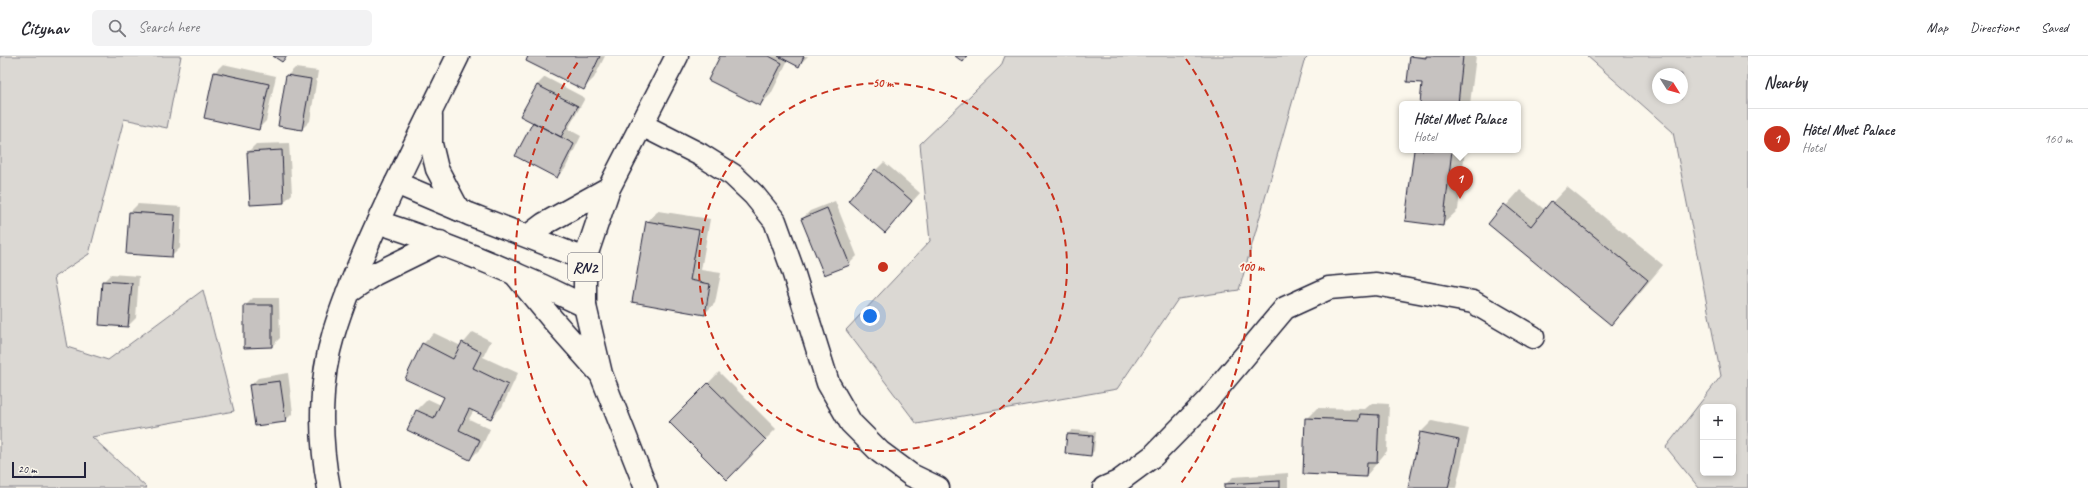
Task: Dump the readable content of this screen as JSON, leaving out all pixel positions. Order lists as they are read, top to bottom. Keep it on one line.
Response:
{"streets":{"main road":["RN2"]},"scale_bar":"20 m","north":"bottom right","page":{"header":"Citynav","search":"Search here","nav":["Map","Directions","Saved"],"heading":"Nearby","popup":["Hôtel Mvet Palace","Hotel"],"list":[{"mark":"1","name":"Hôtel Mvet Palace","note":"Hotel","value":"160 m"}],"pins":"1","map_buttons":["+","−"],"scale":"20 m"},"rings":["50 m","100 m"]}
